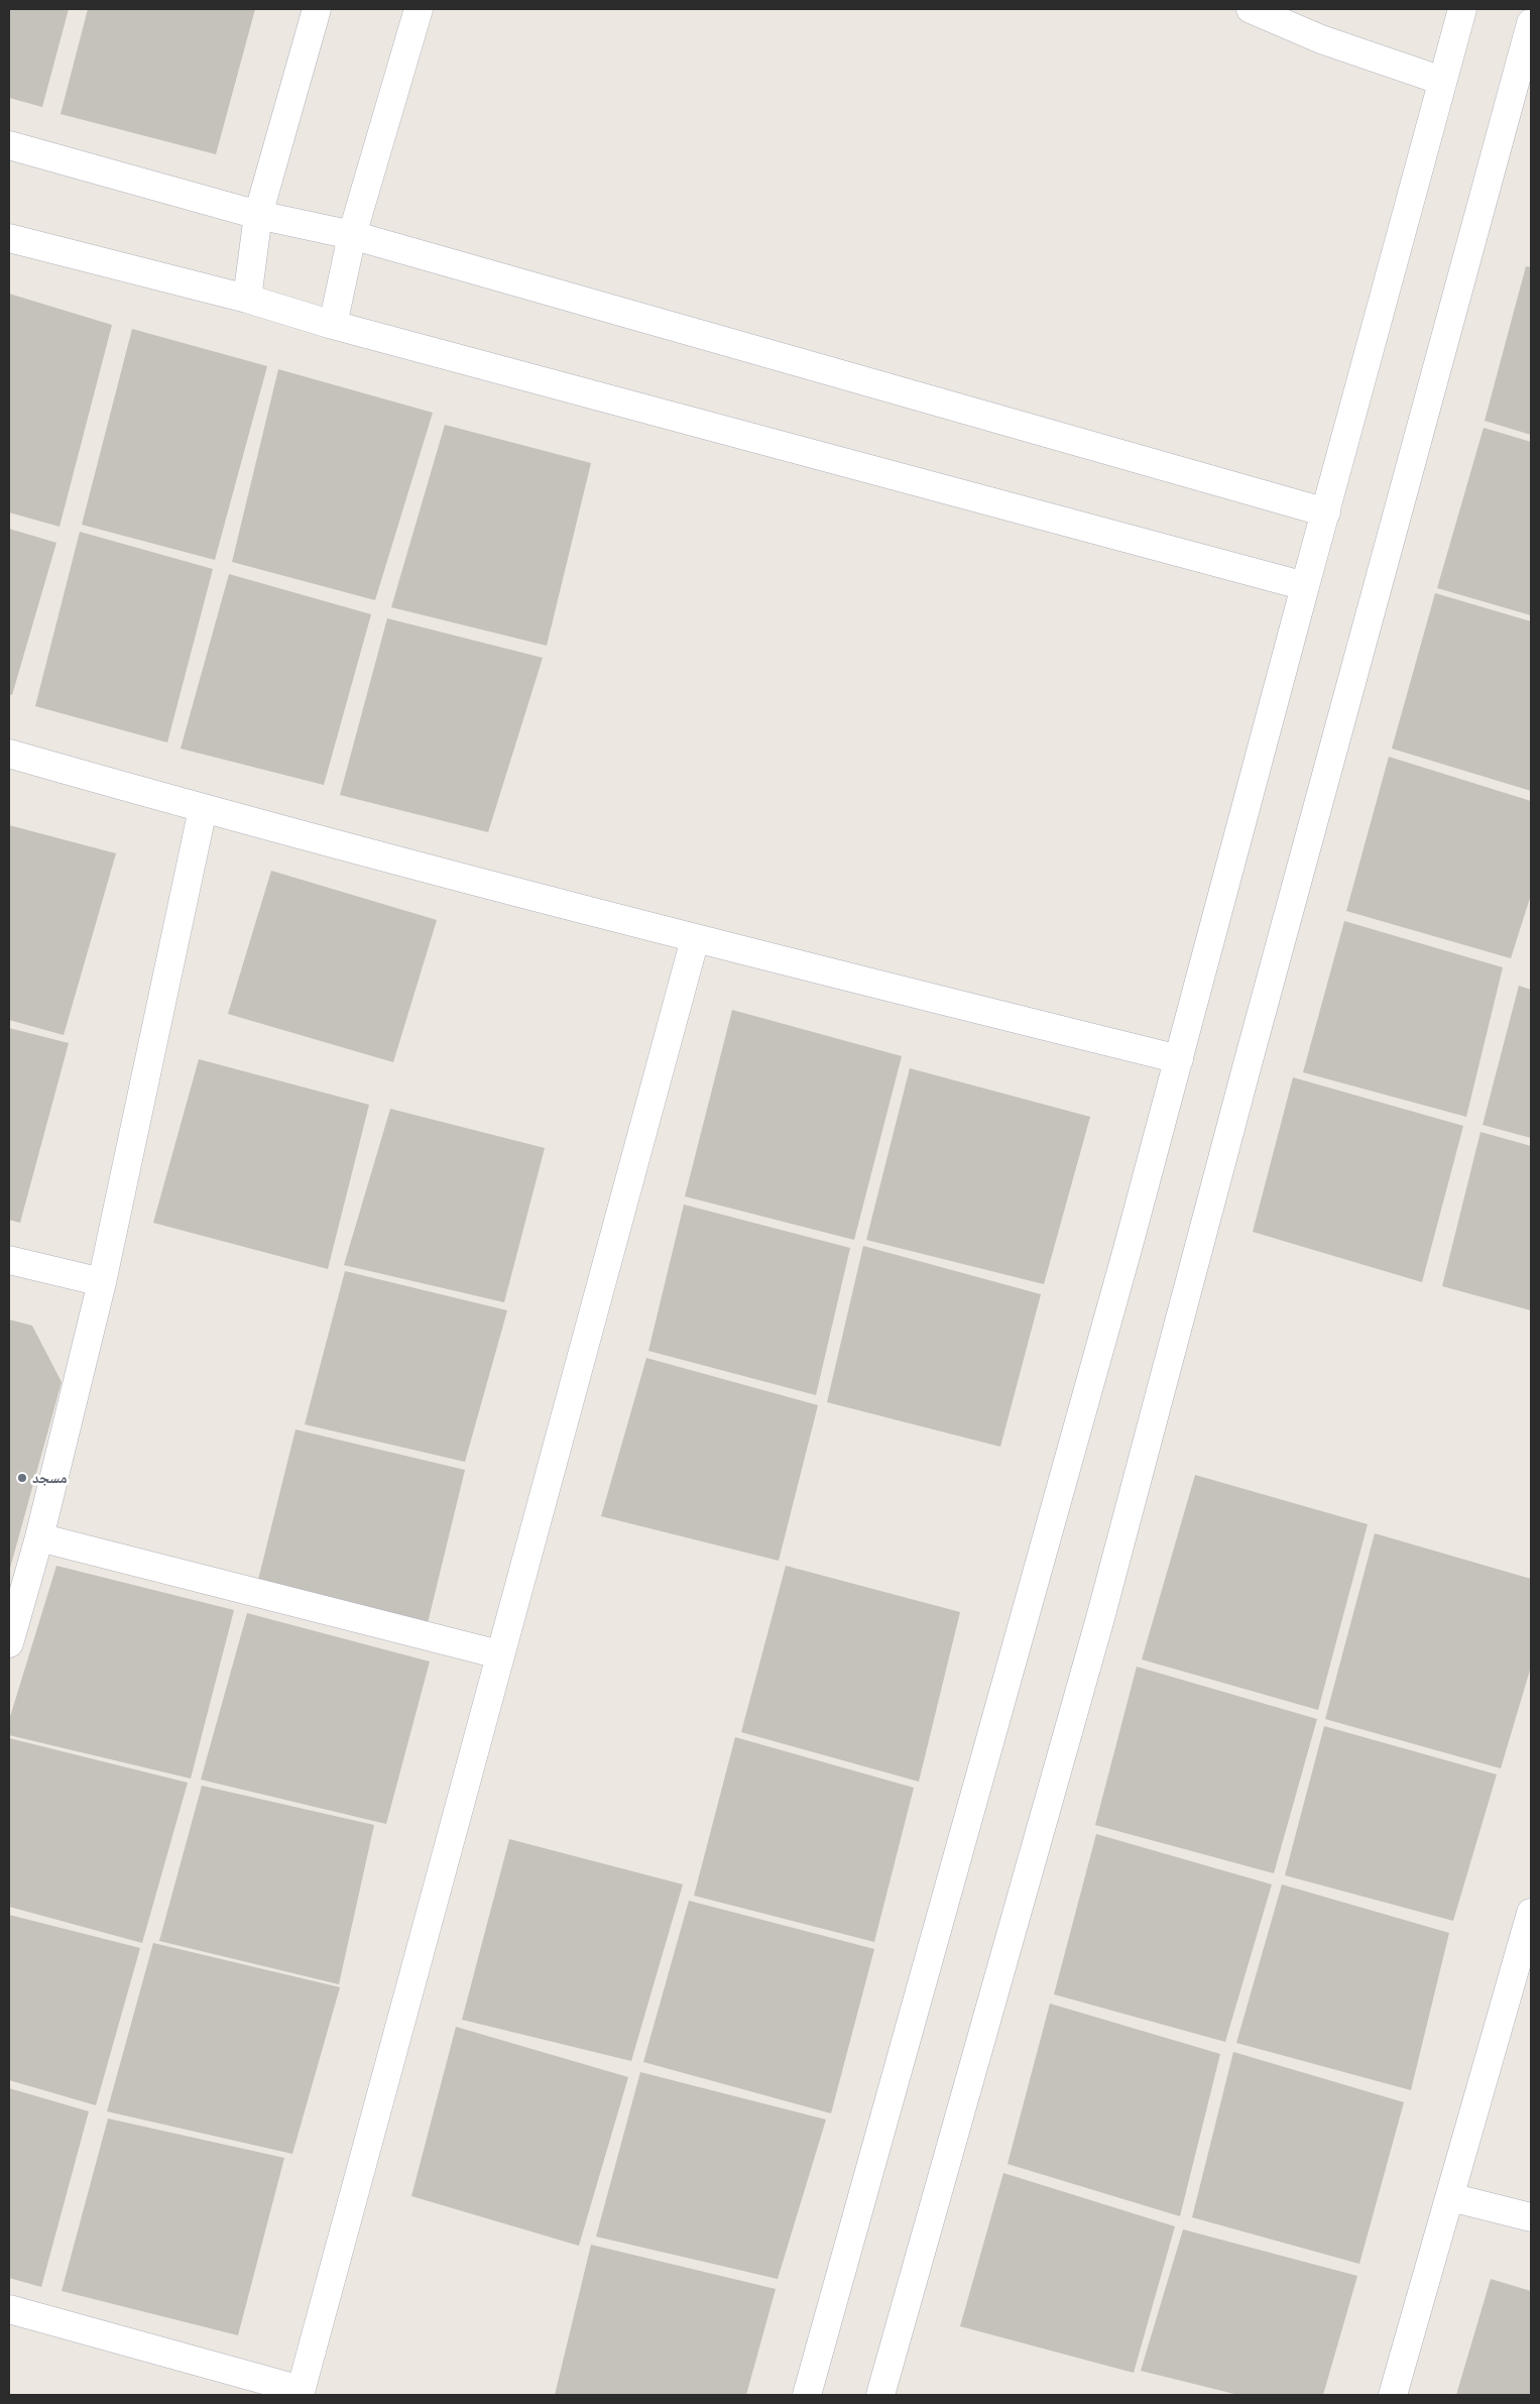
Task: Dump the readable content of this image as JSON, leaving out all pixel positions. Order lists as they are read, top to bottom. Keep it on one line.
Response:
{"places":["مسجد"]}
